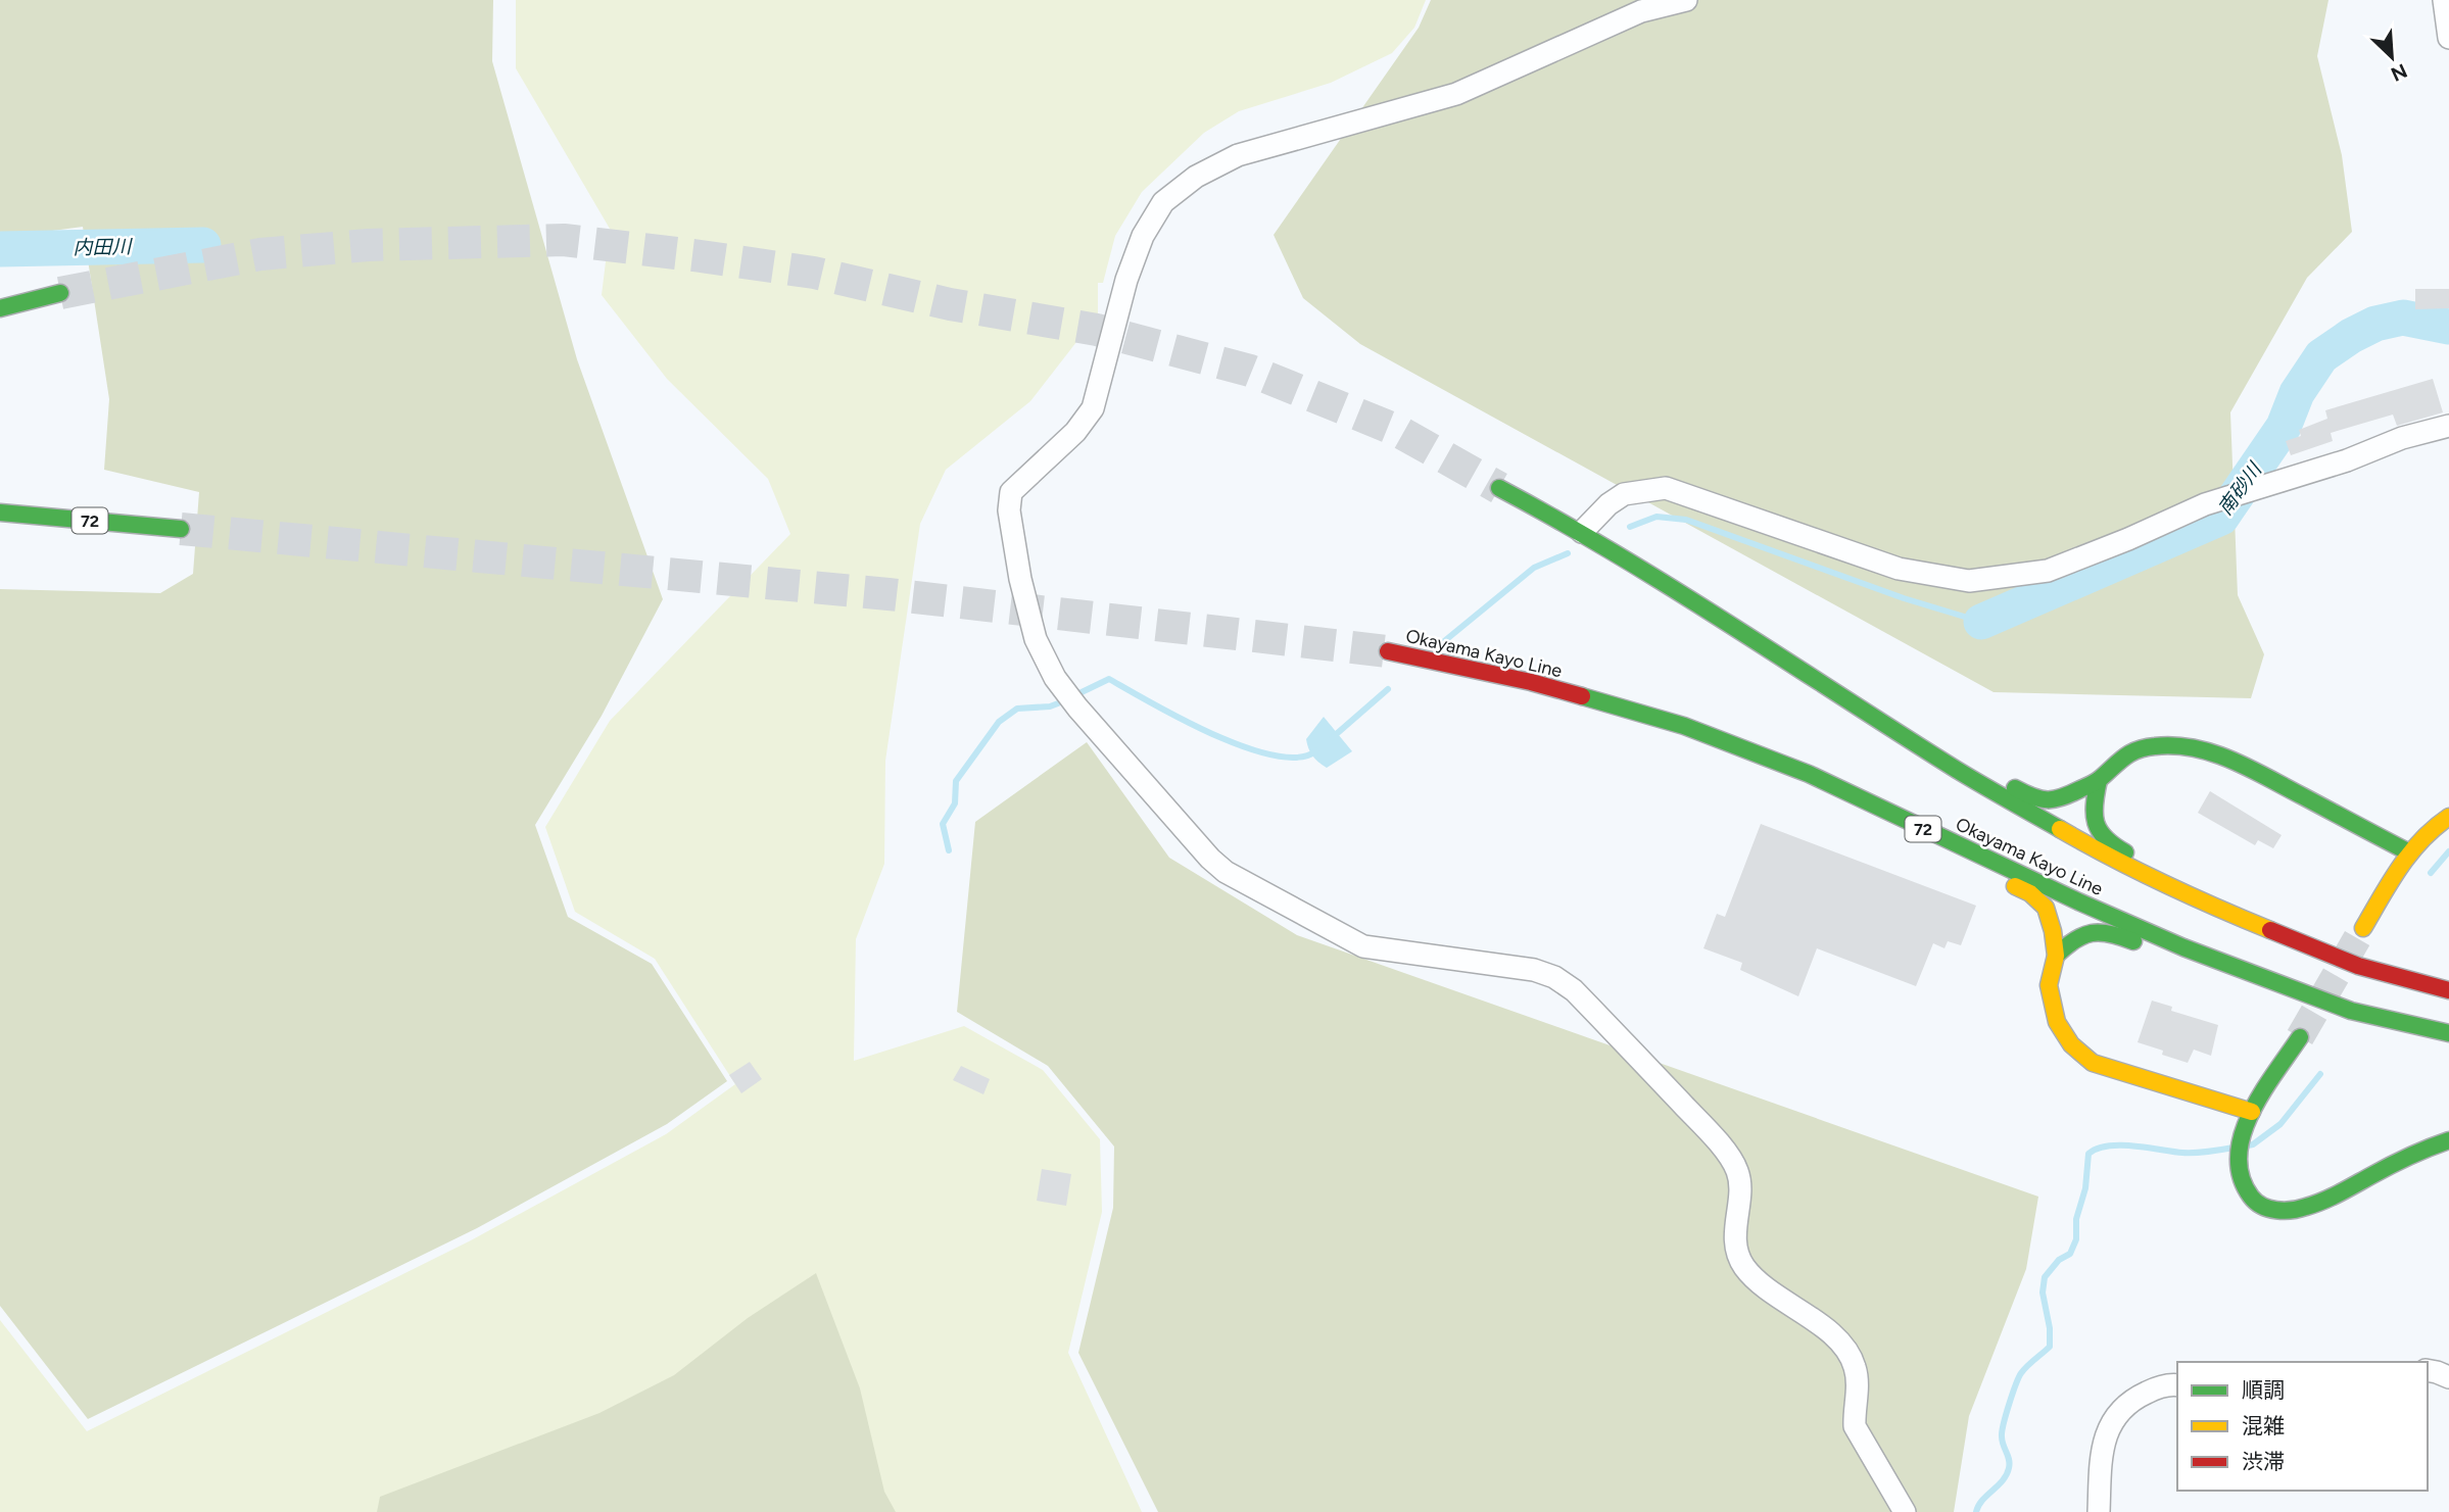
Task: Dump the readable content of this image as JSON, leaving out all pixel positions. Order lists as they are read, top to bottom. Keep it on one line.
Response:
{"streets":{"main road":["72","Okayama Kayo Line"]},"water":["内田川","南砂川"],"legend":["順調","混雑","渋滞"],"north":"bottom right"}
